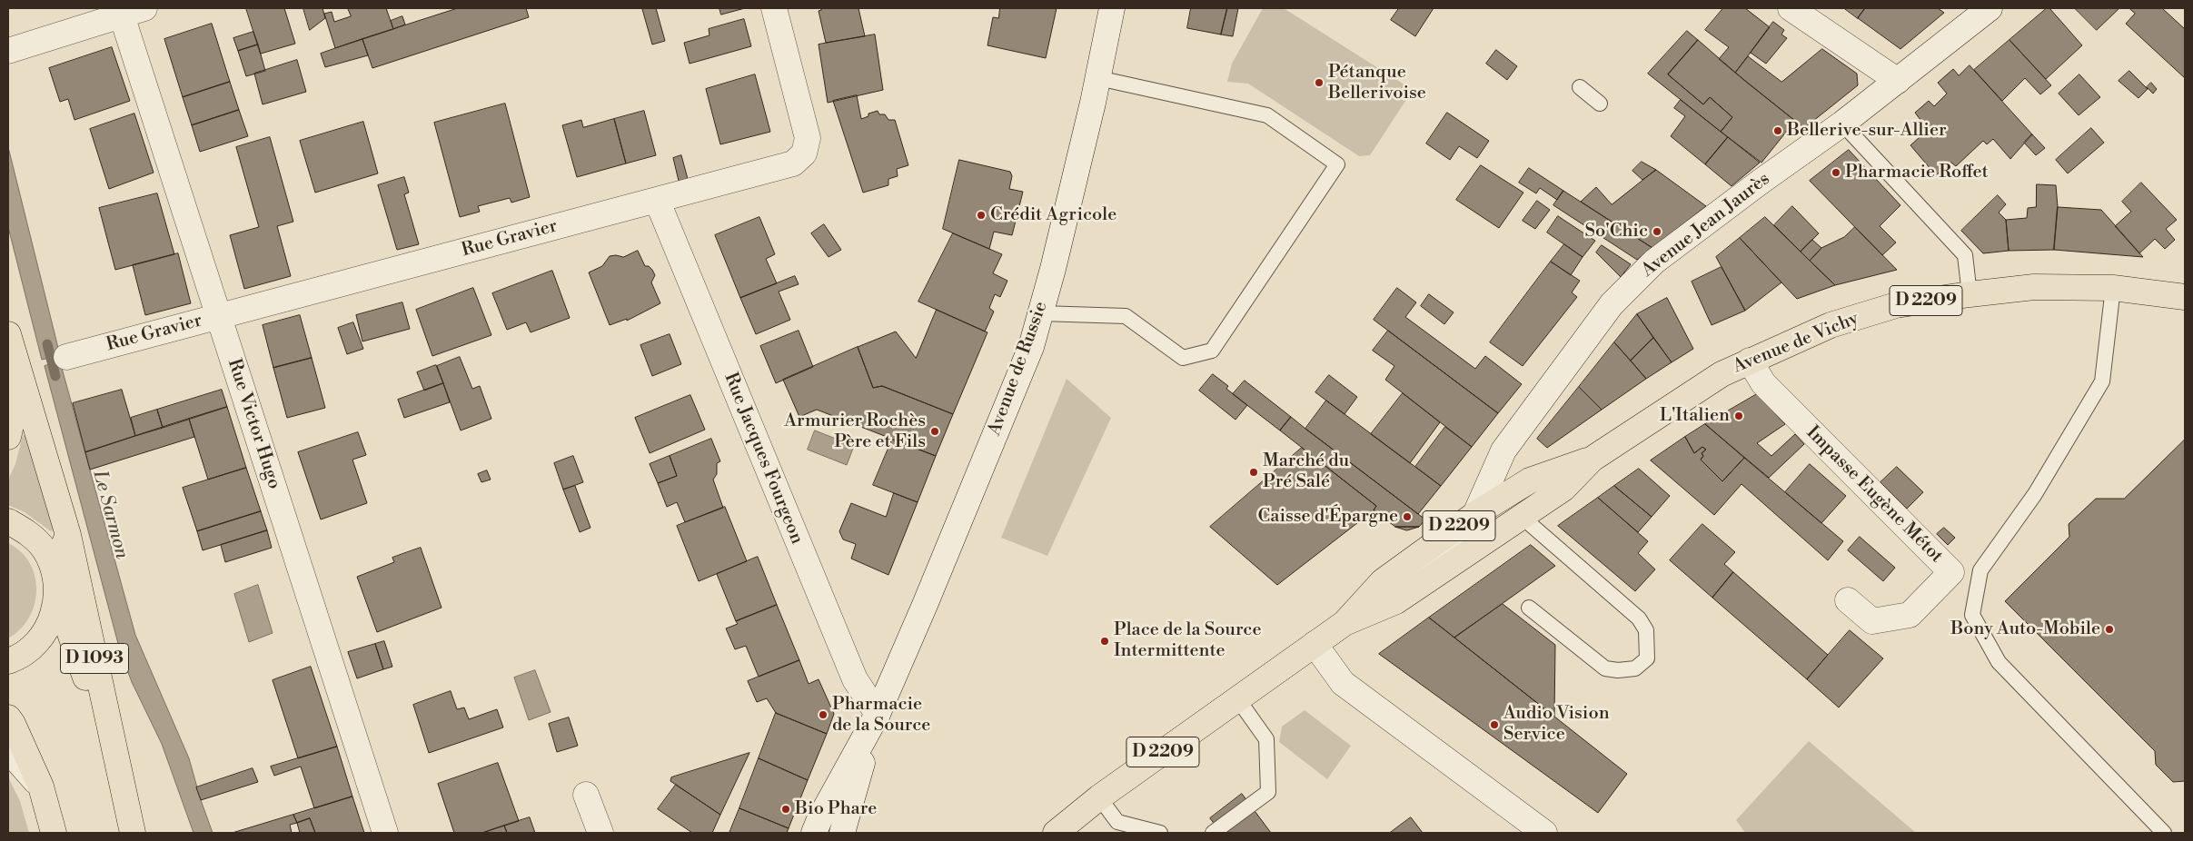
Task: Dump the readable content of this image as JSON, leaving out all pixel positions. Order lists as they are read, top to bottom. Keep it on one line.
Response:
{"streets":{"main road":["D 2209","Avenue de Vichy","D 1093"],"street":["Avenue Jean Jaurès","Rue Gravier","Avenue de Russie","Rue Victor Hugo","Rue Jacques Fourgeon","Impasse Eugène Métot"]},"crossings":[["Avenue Jean Jaurès","D 2209"],["Rue Gravier","Rue Victor Hugo"],["Rue Gravier","Rue Jacques Fourgeon"],["D 2209","Avenue de Vichy"],["Avenue de Vichy","Impasse Eugène Métot"],["Avenue de Russie","Rue Jacques Fourgeon"]],"water":["Le Sarmon"],"places":["Pétanque Bellerivoise","Bellerive-sur-Allier","Pharmacie Roffet","Crédit Agricole","So'Chic","L'Italien","Armurier Rochès Père et Fils","Marché du Pré Salé","Caisse d'Épargne","Bony Auto-Mobile","Place de la Source Intermittente","Pharmacie de la Source","Audio Vision Service","Bio Phare"]}
